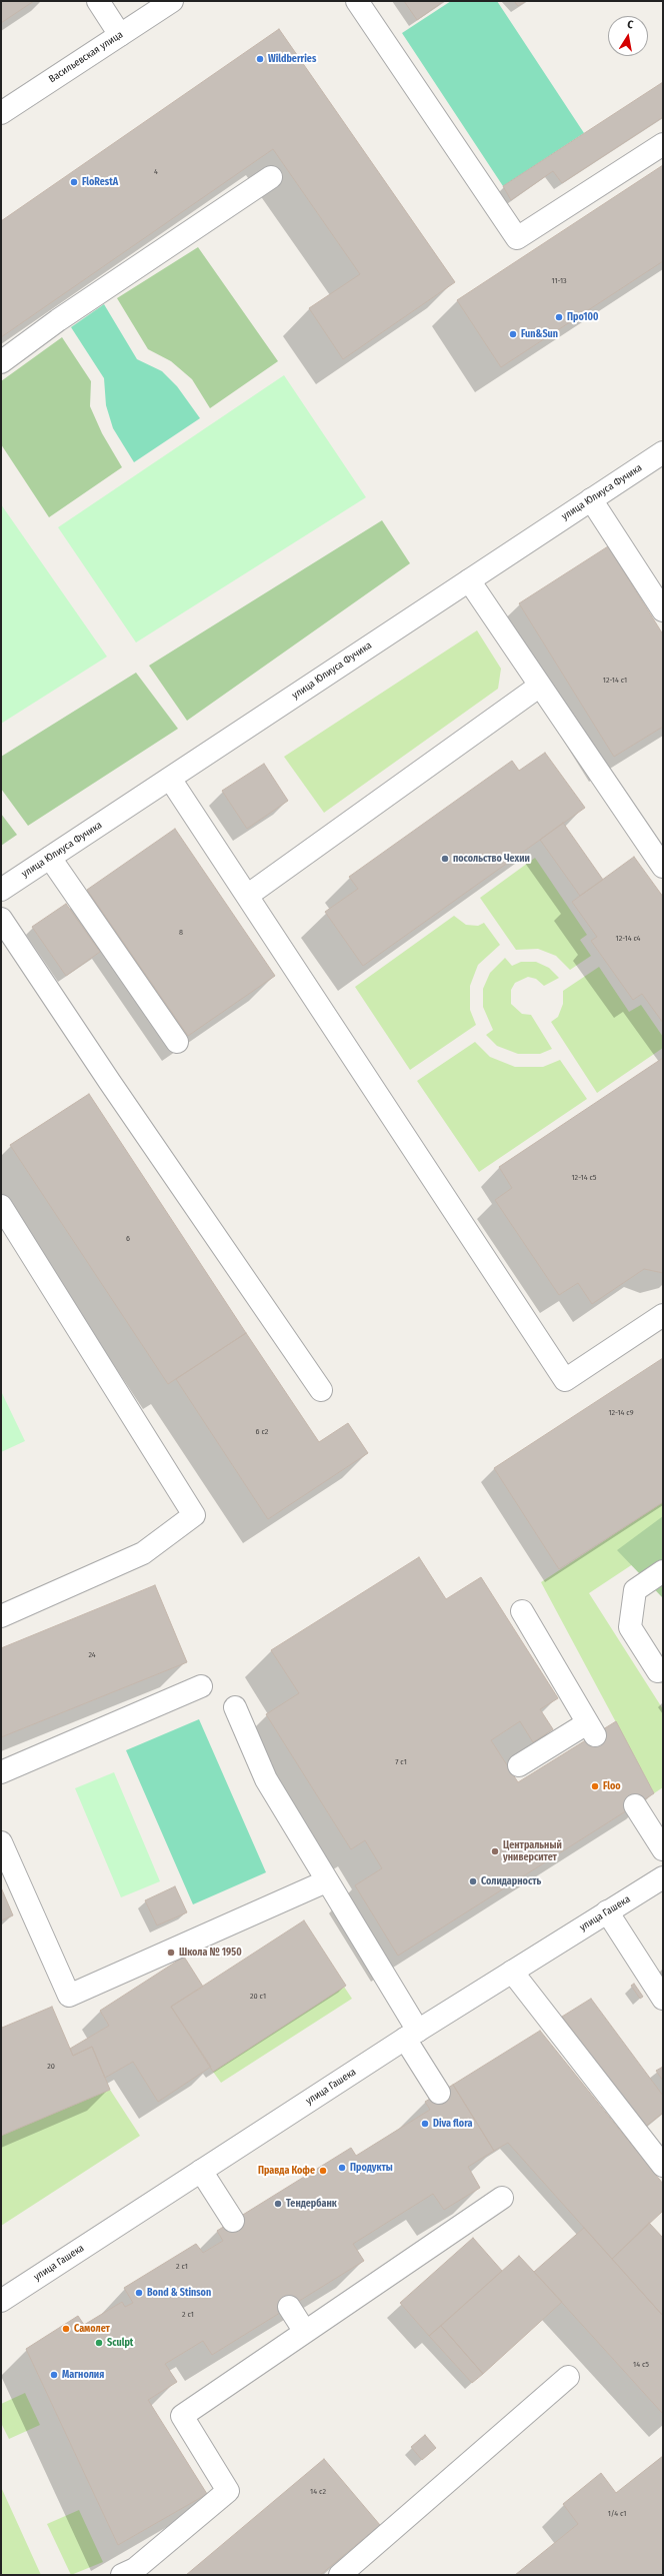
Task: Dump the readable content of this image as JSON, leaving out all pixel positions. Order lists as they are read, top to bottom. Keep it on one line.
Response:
{"streets":{"street":["Васильевская улица","улица Юлиуса Фучика","улица Гашека"]},"places":["Wildberries","FloRestA","Про100","Fun&Sun","посольство Чехии","Floo","Центральный университет","Солидарность","Школа № 1950","Diva flora","Продукты","Правда Кофе","Тендербанк","Bond & Stinson","Самолет","Sculpt","Магнолия"],"house_numbers":["4","11-13","12-14 с1","8","12-14 с4","12-14 с5","6","12-14 с9","6 с2","24","7 с1","20 с1","20","2 с1","2 с1","14 с5","14 с2","1/4 с1"],"north":"top"}
